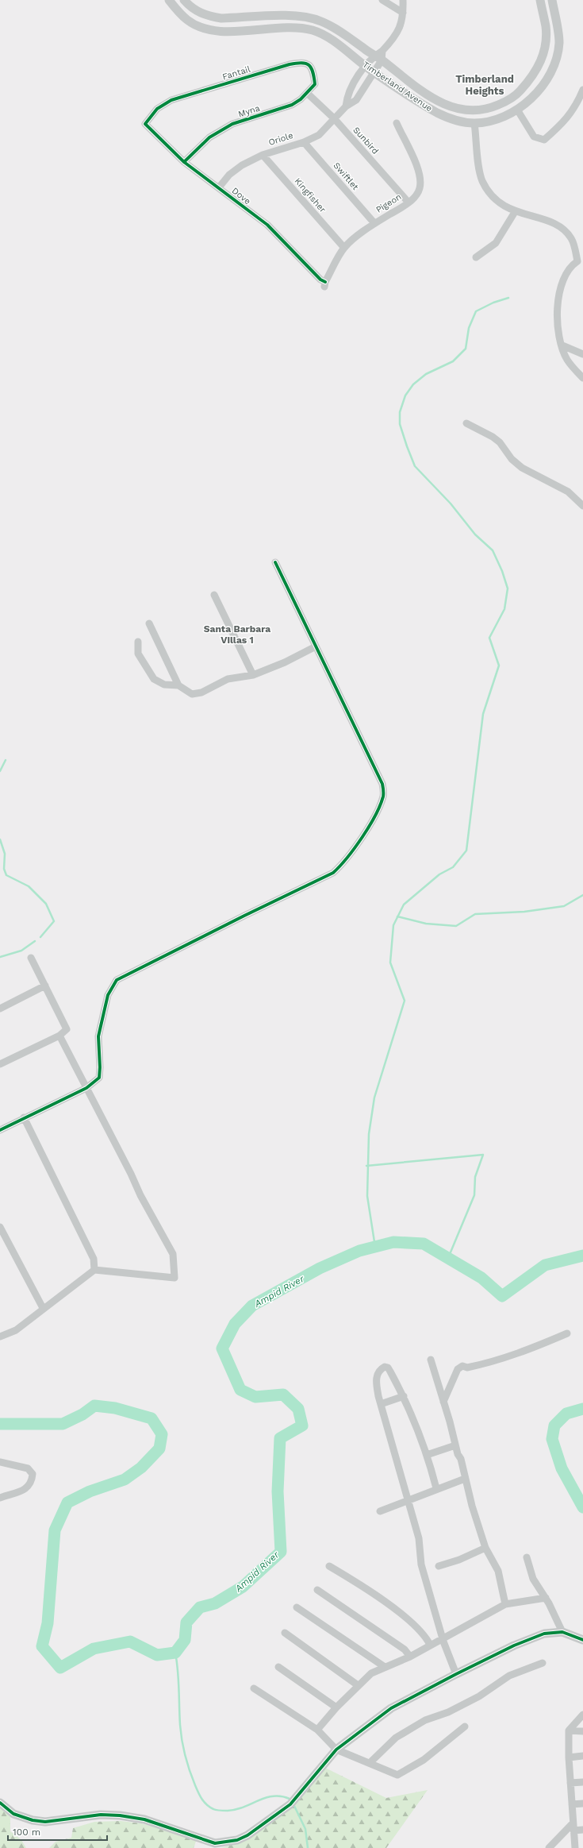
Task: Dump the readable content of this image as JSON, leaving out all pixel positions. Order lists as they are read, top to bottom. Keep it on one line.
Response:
{"streets":{"street":["Fantail","Timberland Avenue","Myna","Oriole","Sunbird","Swiftlet","Kingfisher","Dove","Pigeon"]},"crossings":[["Fantail","Myna"],["Fantail","Sunbird"],["Fantail","Dove"],["Timberland Avenue","Oriole"],["Myna","Sunbird"],["Myna","Dove"],["Oriole","Sunbird"],["Oriole","Swiftlet"],["Oriole","Kingfisher"],["Oriole","Dove"],["Sunbird","Pigeon"],["Swiftlet","Pigeon"],["Kingfisher","Pigeon"],["Dove","Pigeon"]],"districts":["Timberland Heights","Santa Barbara Villas 1"],"water":["Ampid River"],"scale_bar":"100 m"}
